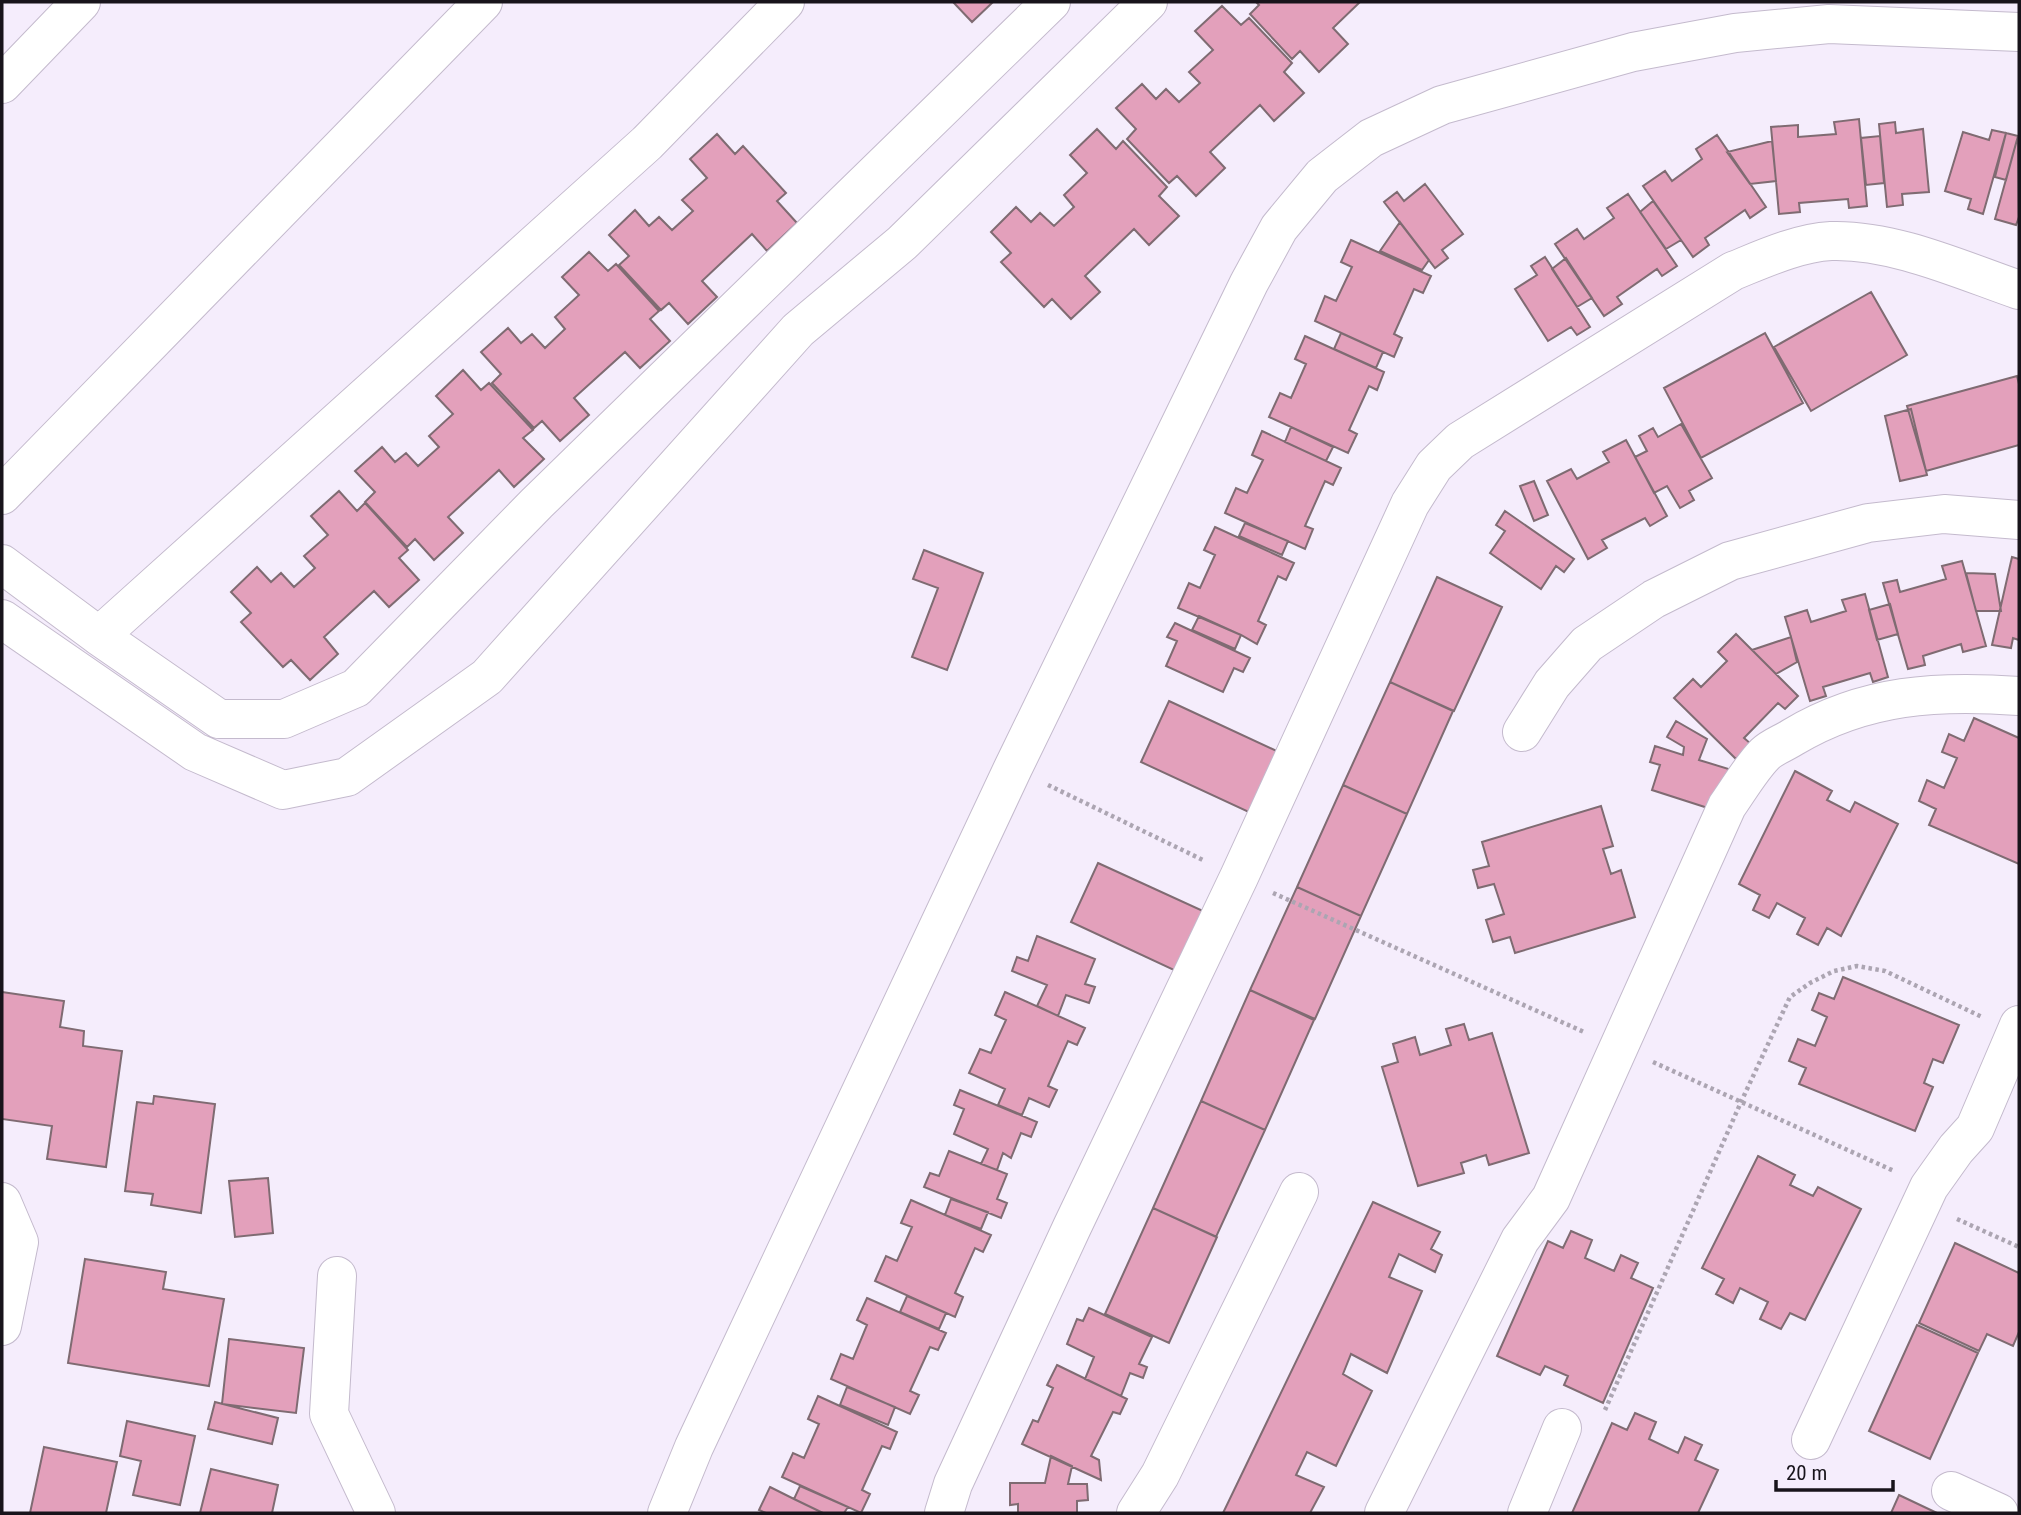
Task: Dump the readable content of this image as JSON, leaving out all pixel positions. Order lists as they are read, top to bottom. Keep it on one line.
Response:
{"scale_bar":"20 m"}
